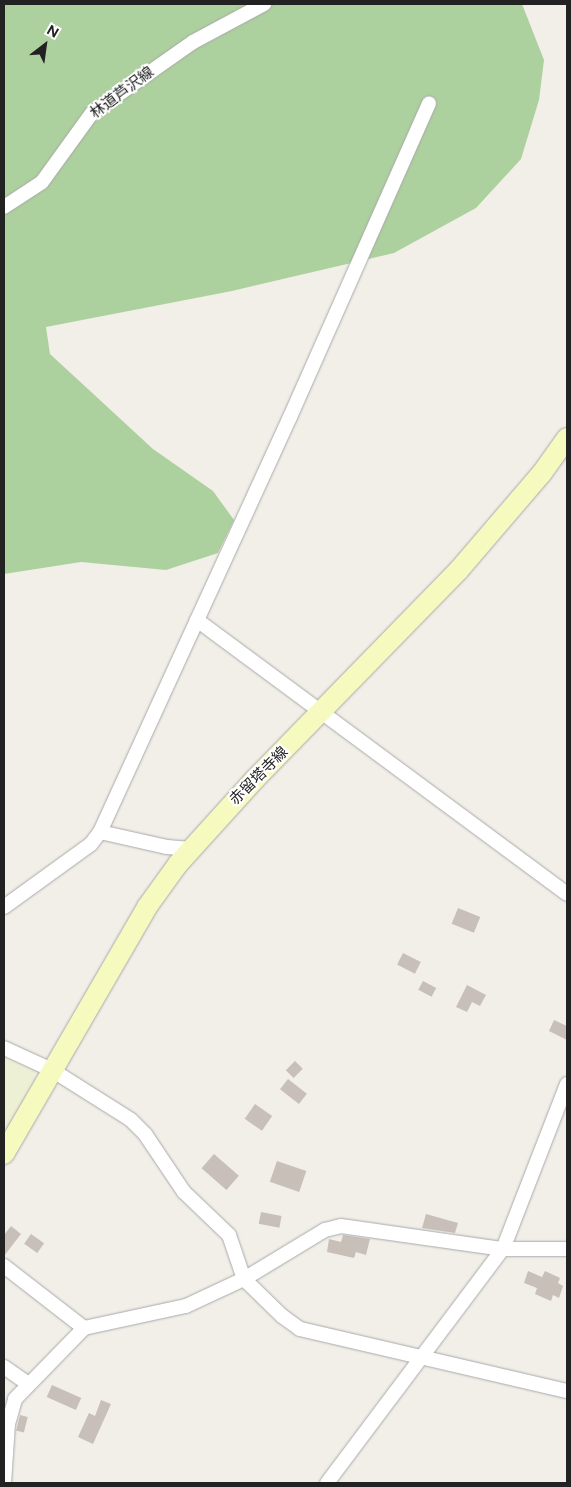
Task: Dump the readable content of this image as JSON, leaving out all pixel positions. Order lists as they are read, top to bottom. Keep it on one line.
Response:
{"streets":{"main road":["赤留塔寺線"],"street":["林道芦沢線"]},"north":"top right"}
